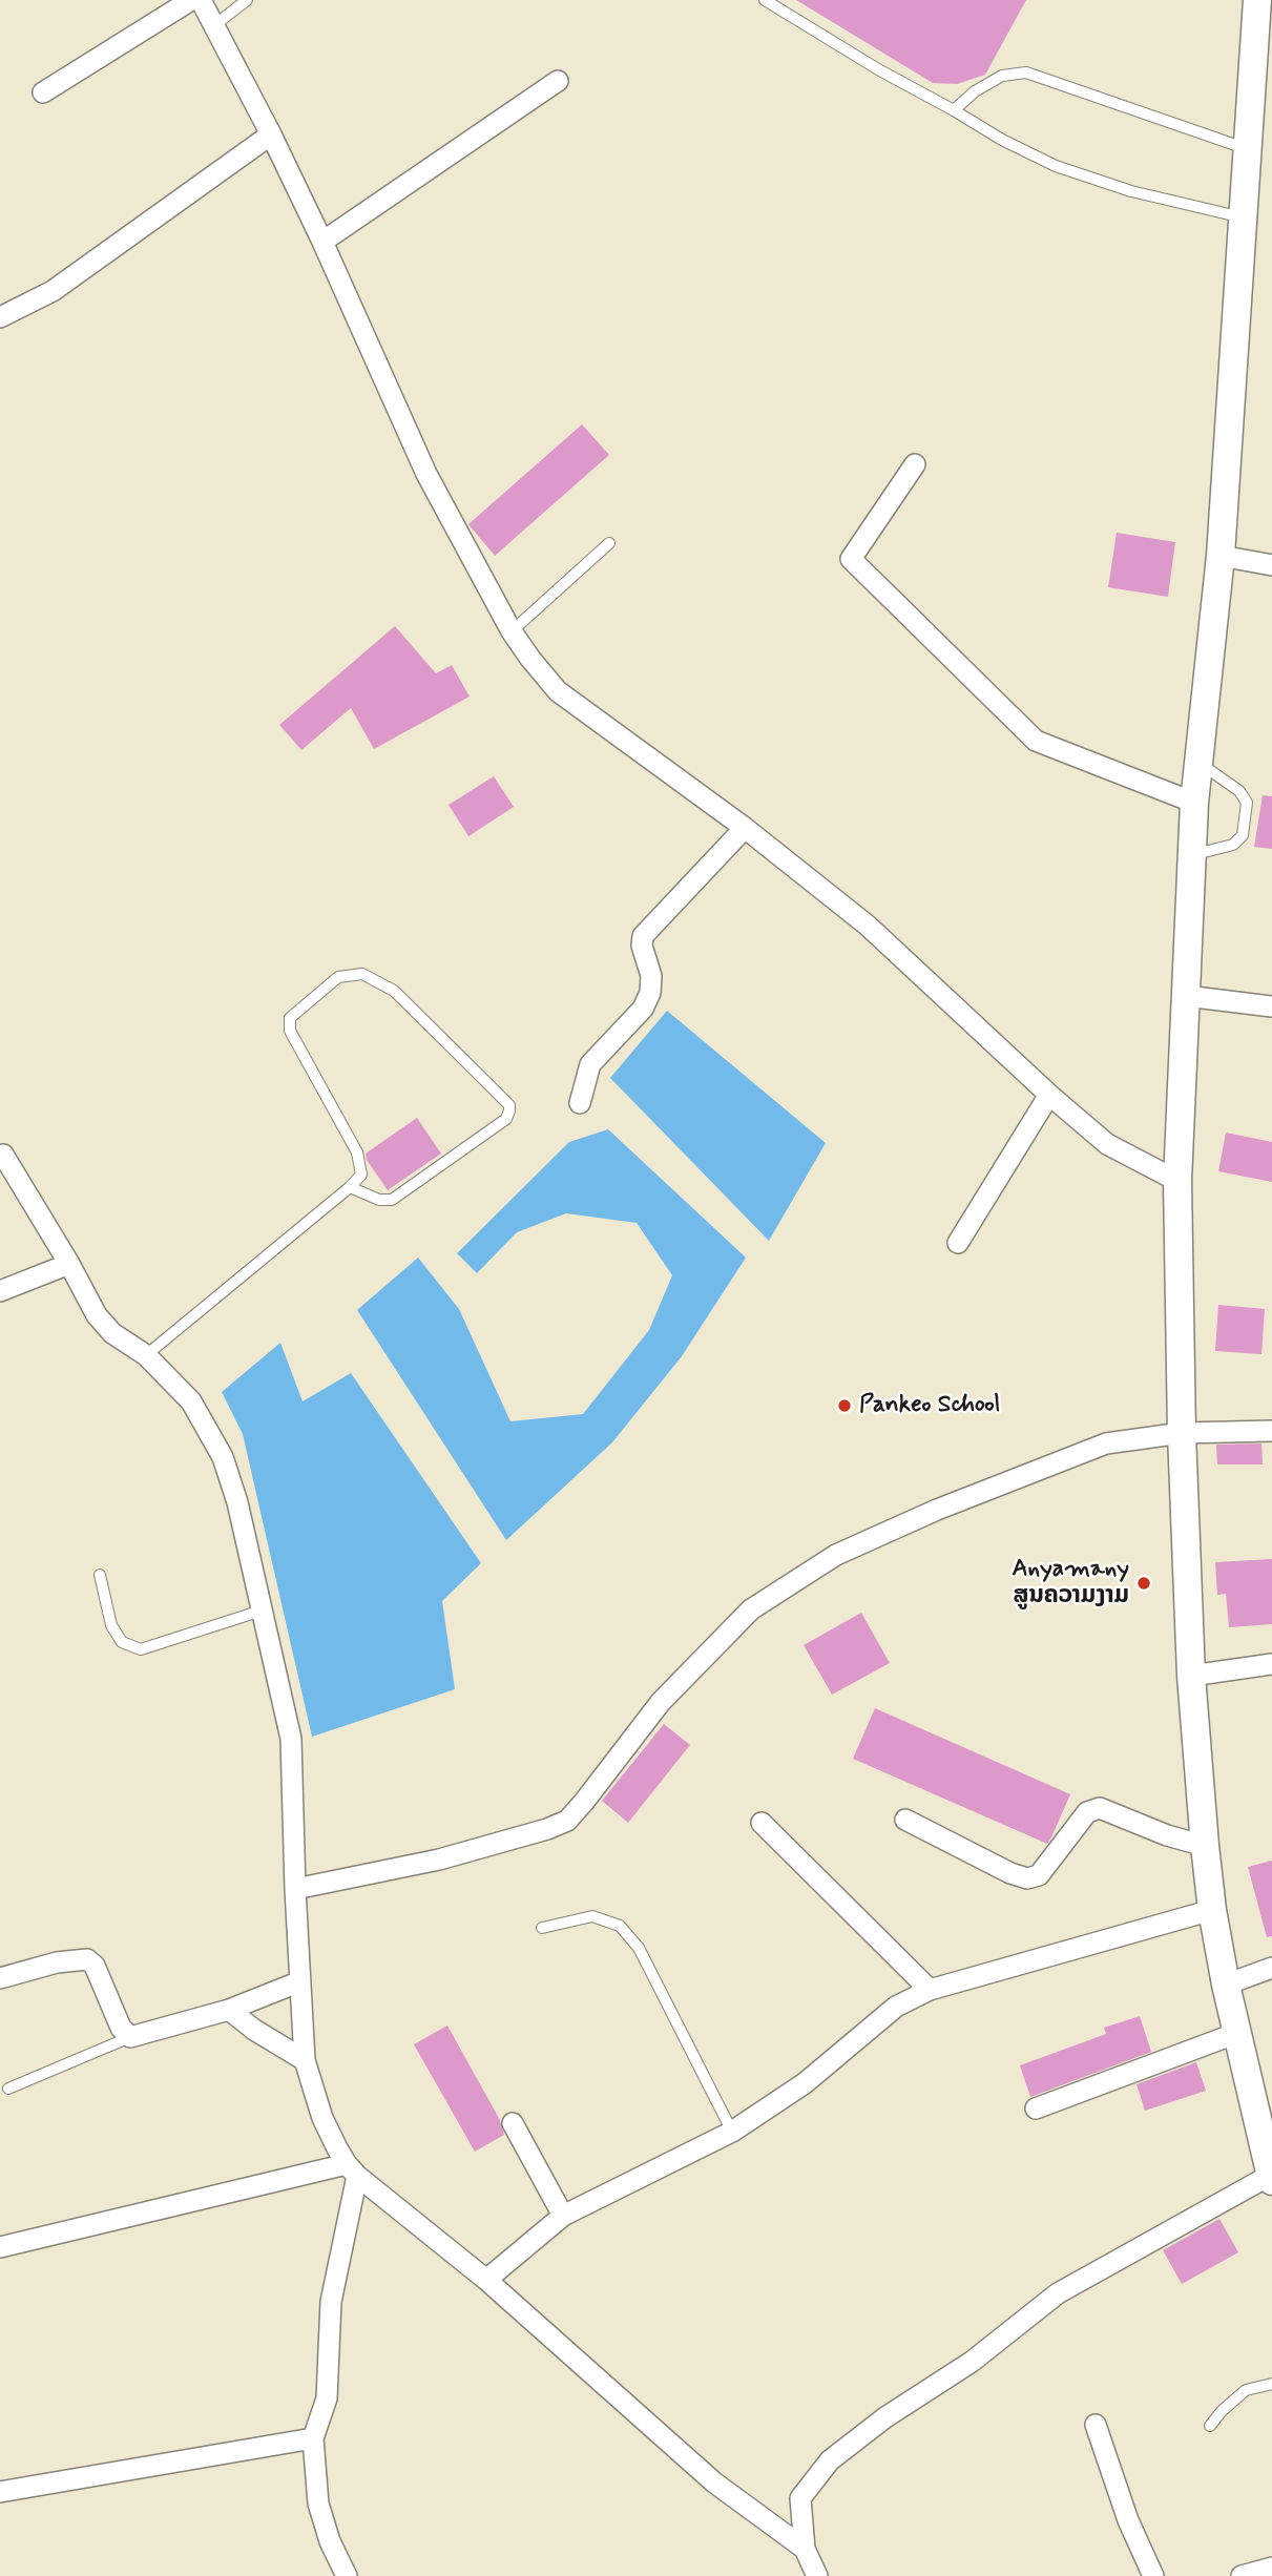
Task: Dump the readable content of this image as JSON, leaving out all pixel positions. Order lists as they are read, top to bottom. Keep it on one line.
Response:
{"places":["Pankeo School","Anyamany ສູນຄວາມງາມ"]}
